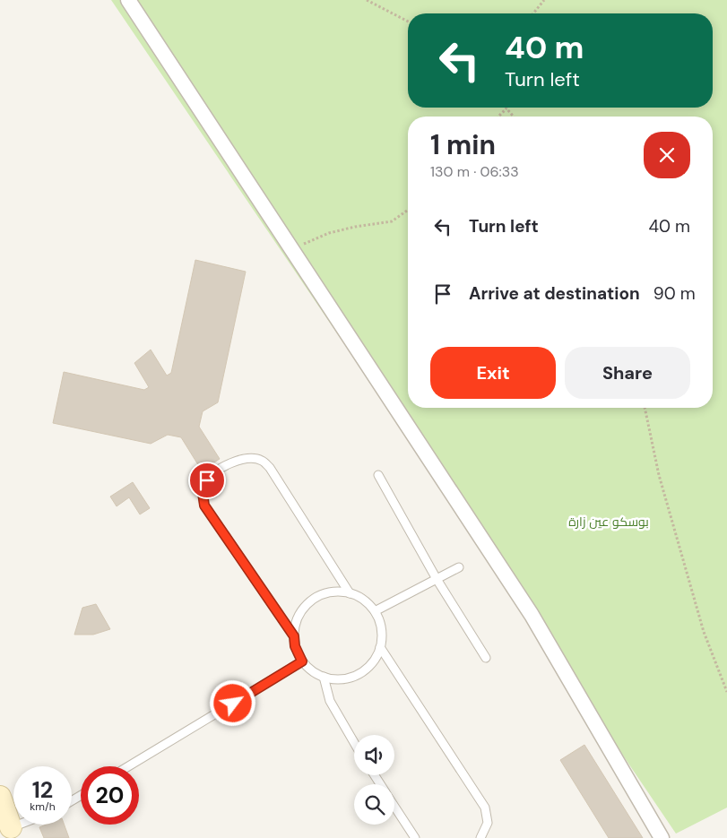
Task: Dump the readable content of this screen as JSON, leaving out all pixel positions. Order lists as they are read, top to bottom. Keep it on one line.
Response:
{"parks":["بوسكو عين زارة"],"page":{"turn":["40 m","Turn left"],"heading":["1 min","130 m · 06:33"],"list":[{"name":"Turn left","value":"40 m"},{"name":"Arrive at destination","value":"90 m"}],"buttons":["Exit","Share"],"speed":"12 km/h","limit":"20"}}
